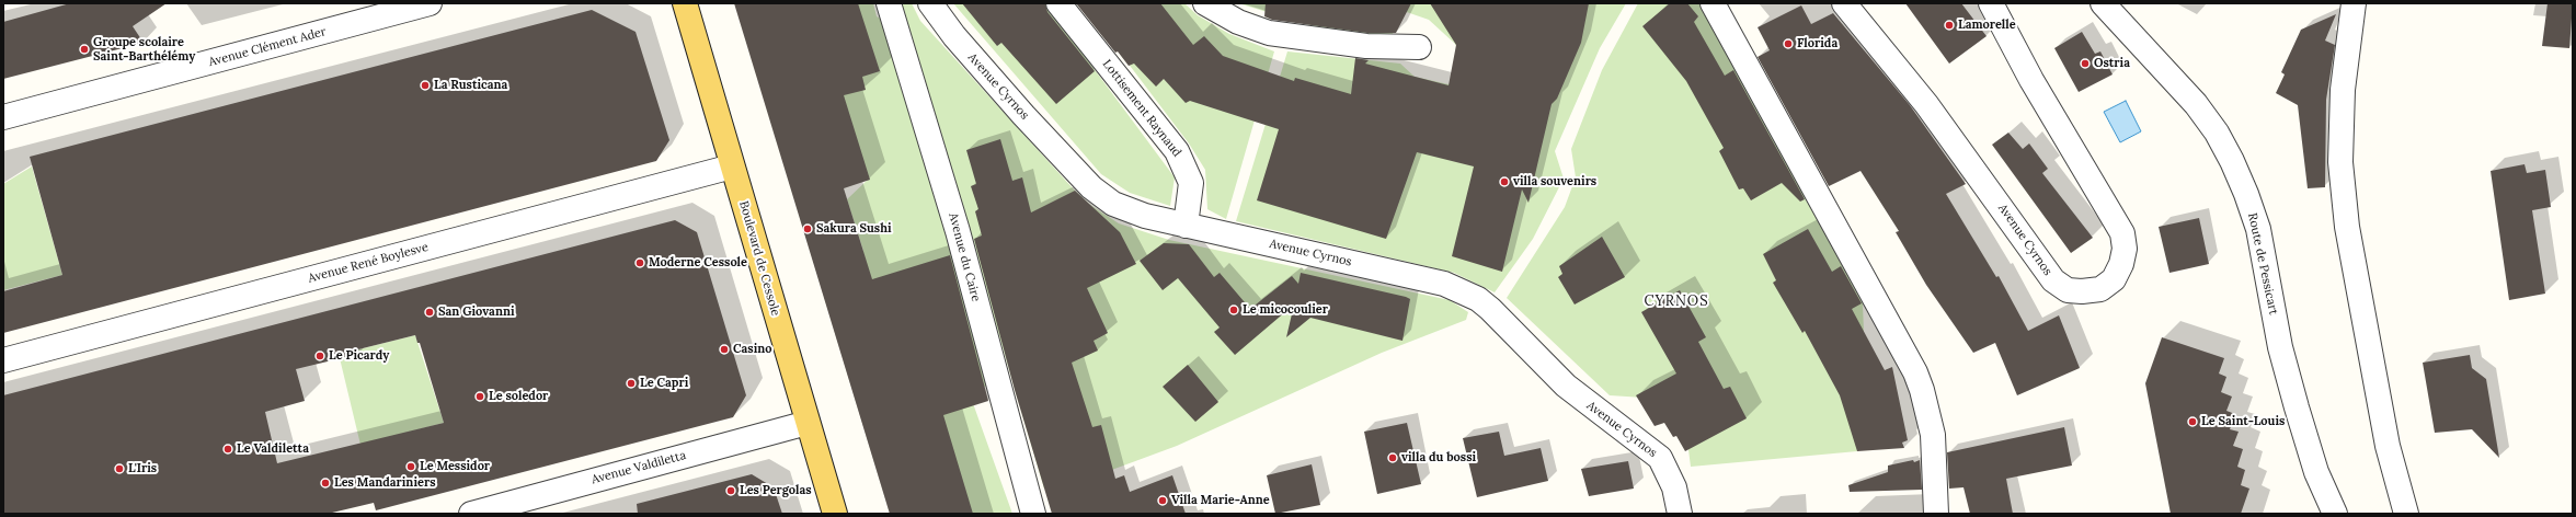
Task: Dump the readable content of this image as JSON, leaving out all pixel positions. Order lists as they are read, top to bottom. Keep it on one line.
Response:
{"streets":{"main road":["Boulevard de Cessole"],"street":["Avenue Clément Ader","Avenue Cyrnos","Lottisement Raynaud","Avenue du Caire","Avenue René Boylesve","Route de Pessicart","Avenue Valdiletta"]},"crossings":[["Avenue Cyrnos","Lottisement Raynaud"],["Boulevard de Cessole","Avenue René Boylesve"],["Boulevard de Cessole","Avenue Valdiletta"]],"districts":["CYRNOS"],"places":["Lamorelle","Florida","Groupe scolaire Saint-Barthélémy","Ostria","La Rusticana","villa souvenirs","Sakura Sushi","Moderne Cessole","Le micocoulier","San Giovanni","Casino","Le Picardy","Le Capri","Le soledor","Le Saint-Louis","Le Valdiletta","villa du bossi","Le Messidor","L'Iris","Les Mandariniers","Les Pergolas","Villa Marie-Anne"]}
